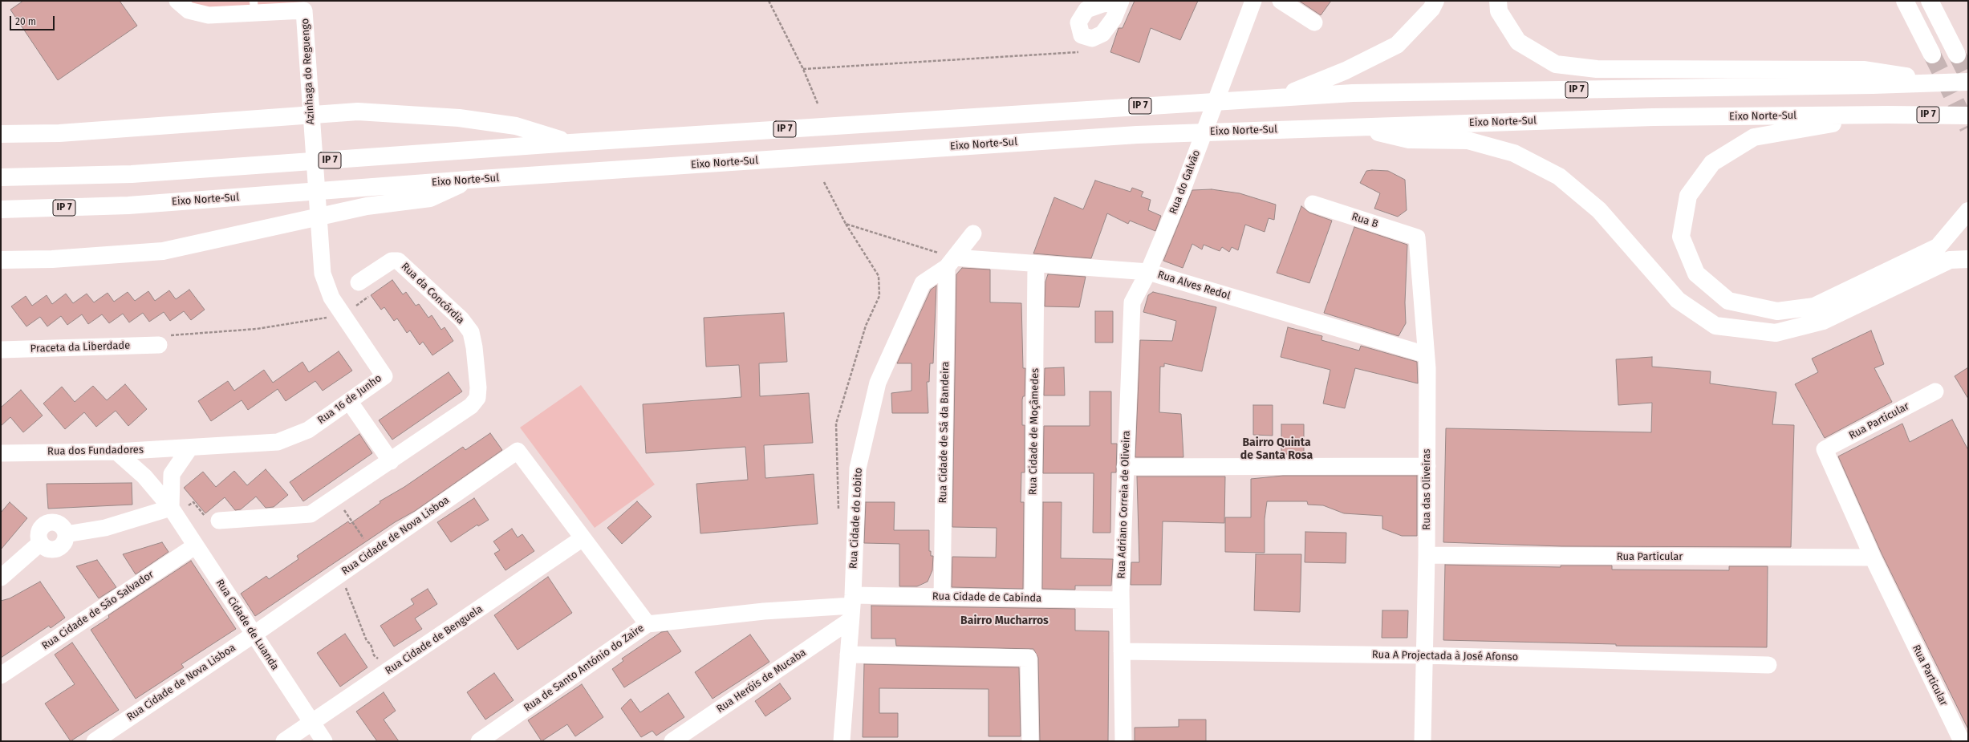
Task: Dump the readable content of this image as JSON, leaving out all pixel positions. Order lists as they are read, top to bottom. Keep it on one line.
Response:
{"streets":{"main road":["IP 7","Eixo Norte-Sul"],"street":["Azinhaga do Reguengo","Rua do Galvão","Rua B","Rua Alves Redol","Rua da Concórdia","Praceta da Liberdade","Rua 16 de Junho","Rua Particular","Rua Cidade de Moçâmedes","Rua Cidade de Sá da Bandeira","Rua dos Fundadores","Rua das Oliveiras","Rua Adriano Correia de Oliveira","Rua Cidade do Lobito","Rua Cidade de Nova Lisboa","Rua Cidade de Cabinda","Rua Cidade de São Salvador","Rua Cidade de Luanda","Rua Cidade de Benguela","Rua A Projectada à José Afonso","Rua de Santo António do Zaire","Rua Heróis de Mucaba"]},"crossings":[["Azinhaga do Reguengo","Rua 16 de Junho"],["Rua do Galvão","Rua Alves Redol"],["Rua do Galvão","Rua Adriano Correia de Oliveira"],["Rua B","Rua das Oliveiras"],["Rua Alves Redol","Rua Cidade de Moçâmedes"],["Rua Alves Redol","Rua Cidade de Sá da Bandeira"],["Rua Alves Redol","Rua das Oliveiras"],["Rua Alves Redol","Rua Adriano Correia de Oliveira"],["Rua Alves Redol","Rua Cidade do Lobito"],["Rua 16 de Junho","Rua dos Fundadores"],["Rua Particular","Rua das Oliveiras"],["Rua Cidade de Moçâmedes","Rua Cidade de Cabinda"],["Rua Cidade de Sá da Bandeira","Rua Cidade do Lobito"],["Rua Cidade de Sá da Bandeira","Rua Cidade de Cabinda"],["Rua dos Fundadores","Rua Cidade de Luanda"],["Rua das Oliveiras","Rua A Projectada à José Afonso"],["Rua Adriano Correia de Oliveira","Rua Cidade de Cabinda"],["Rua Adriano Correia de Oliveira","Rua A Projectada à José Afonso"],["Rua Cidade do Lobito","Rua Cidade de Cabinda"],["Rua Cidade do Lobito","Rua de Santo António do Zaire"],["Rua Cidade do Lobito","Rua Heróis de Mucaba"],["Rua Cidade de Nova Lisboa","Rua Cidade de Luanda"],["Rua Cidade de Nova Lisboa","Rua Cidade de Benguela"],["Rua Cidade de Nova Lisboa","Rua de Santo António do Zaire"],["Rua Cidade de Cabinda","Rua de Santo António do Zaire"],["Rua Cidade de Cabinda","Rua Heróis de Mucaba"],["Rua Cidade de São Salvador","Rua Cidade de Luanda"],["Rua Cidade de Luanda","Rua Cidade de Benguela"],["Rua de Santo António do Zaire","Rua Heróis de Mucaba"]],"districts":["Bairro Quinta de Santa Rosa","Bairro Mucharros"],"scale_bar":"20 m"}
